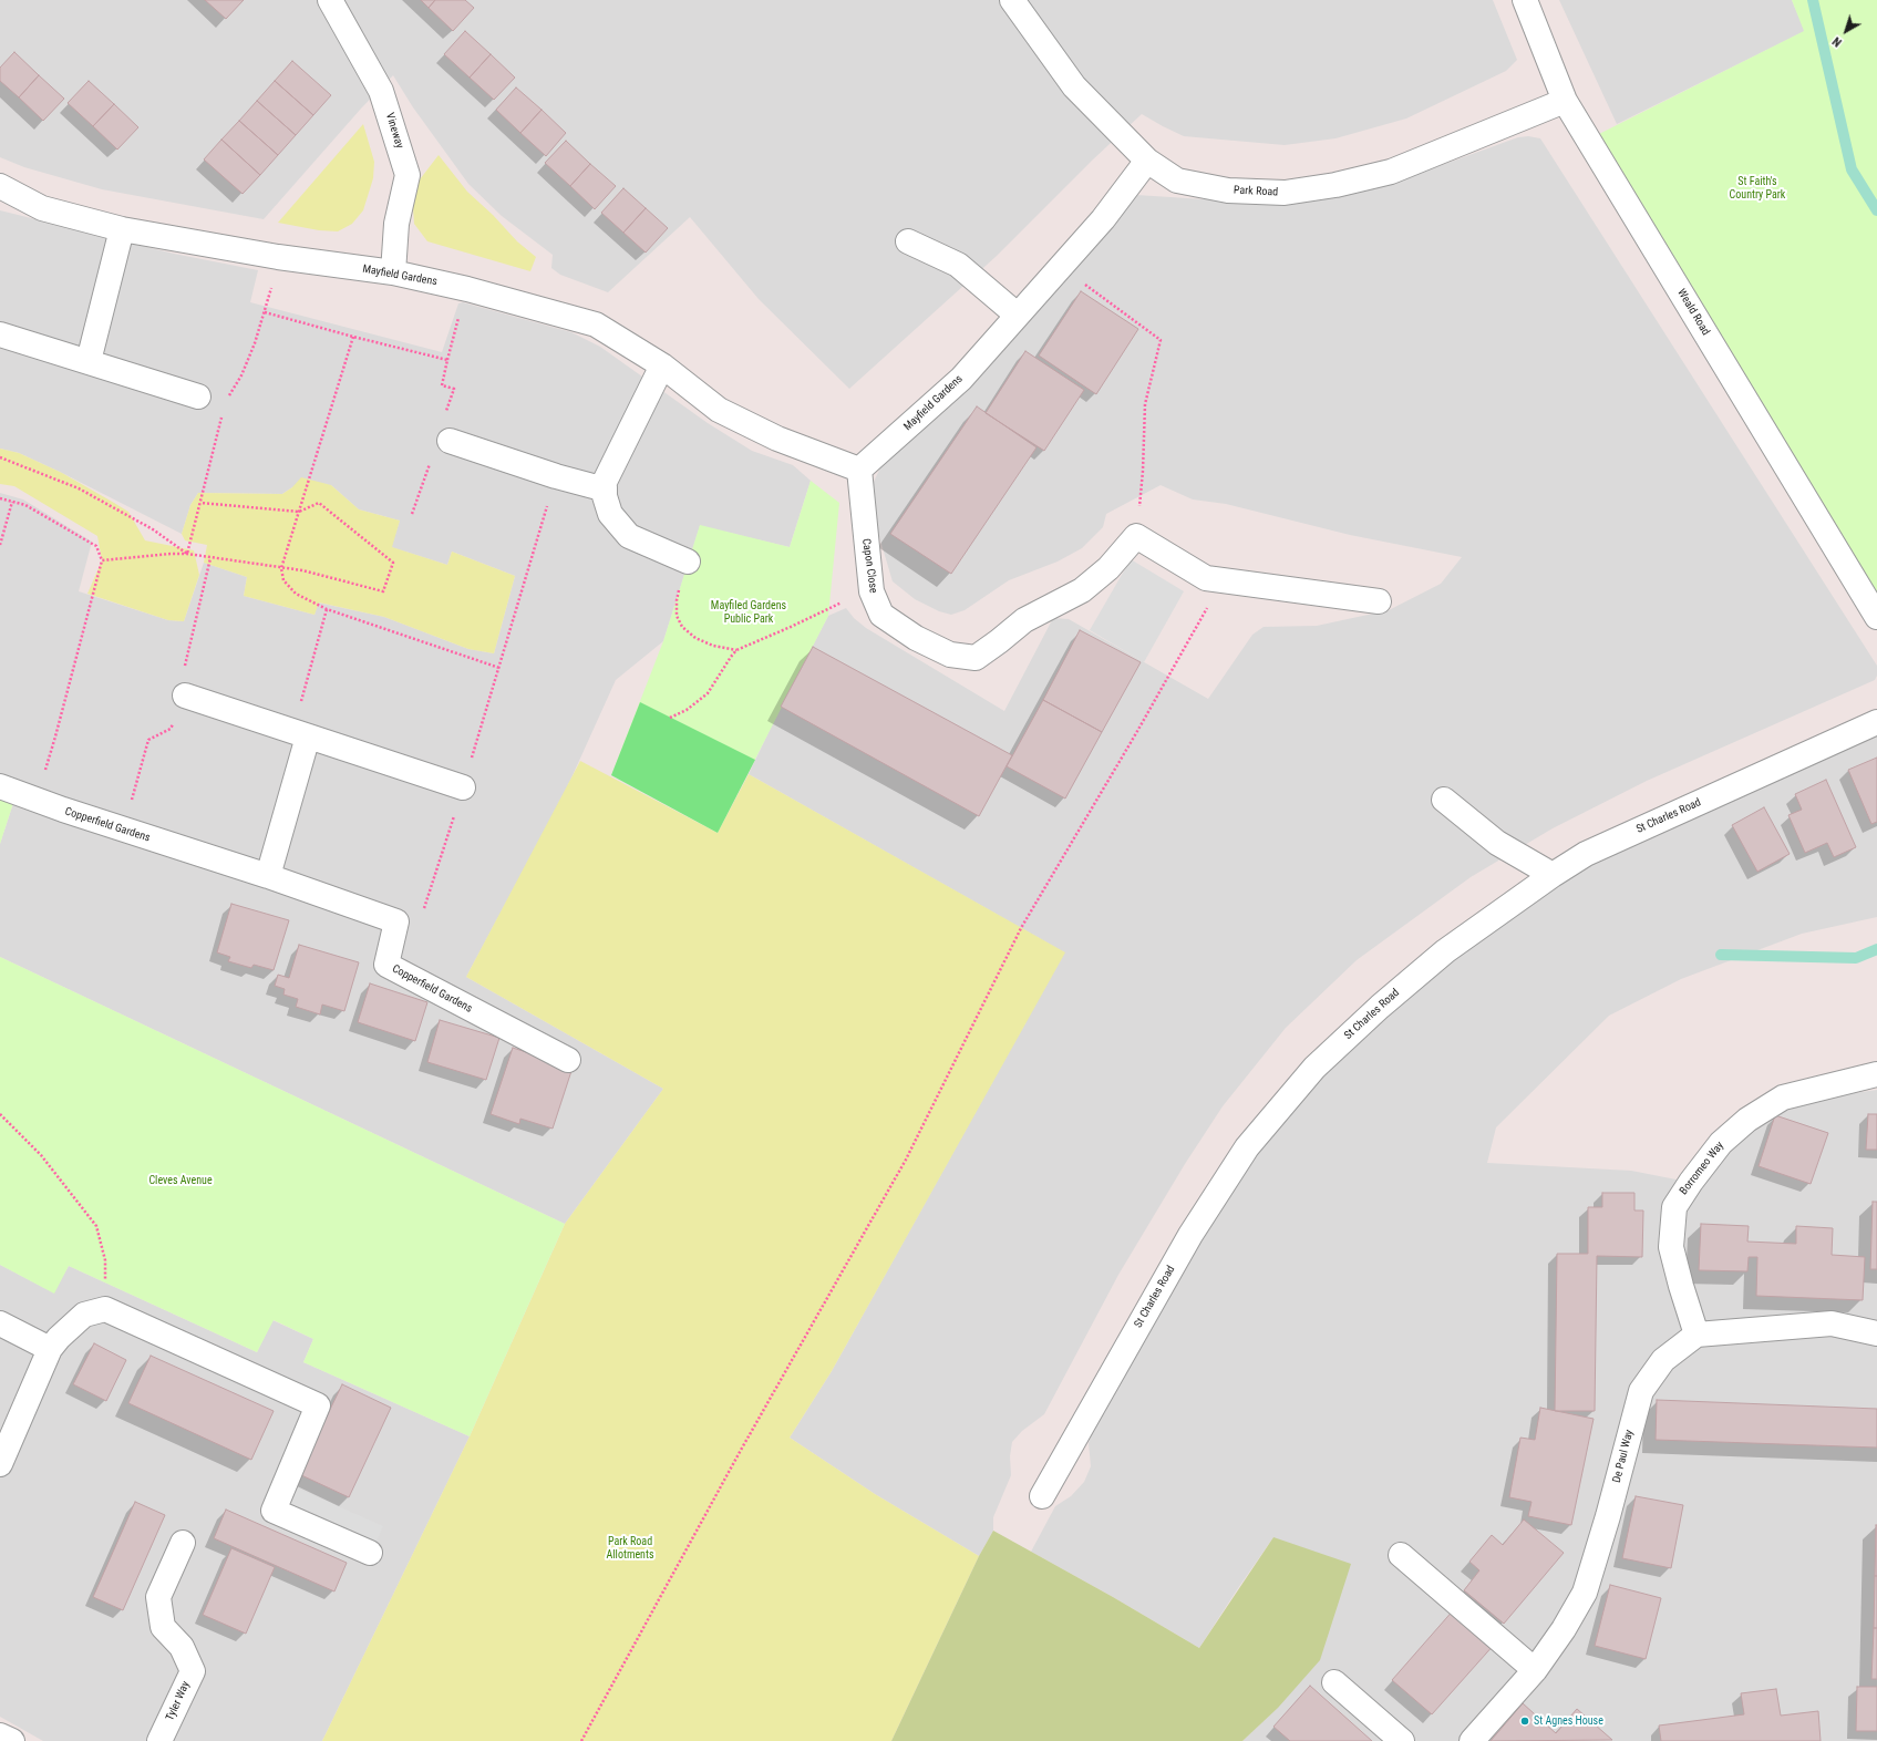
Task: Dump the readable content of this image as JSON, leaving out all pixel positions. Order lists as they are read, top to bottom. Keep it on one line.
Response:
{"streets":{"street":["Vineway","Park Road","Mayfield Gardens","Weald Road","Capon Close","St Charles Road","Copperfield Gardens","Borromeo Way","De Paul Way","Tyler Way"]},"crossings":[["Vineway","Mayfield Gardens"],["Park Road","Mayfield Gardens"],["Park Road","Weald Road"],["Mayfield Gardens","Capon Close"],["Borromeo Way","De Paul Way"]],"parks":["St Faith's Country Park","Mayfiled Gardens Public Park","Cleves Avenue","Park Road Allotments"],"places":["St Agnes House"],"north":"bottom left"}
